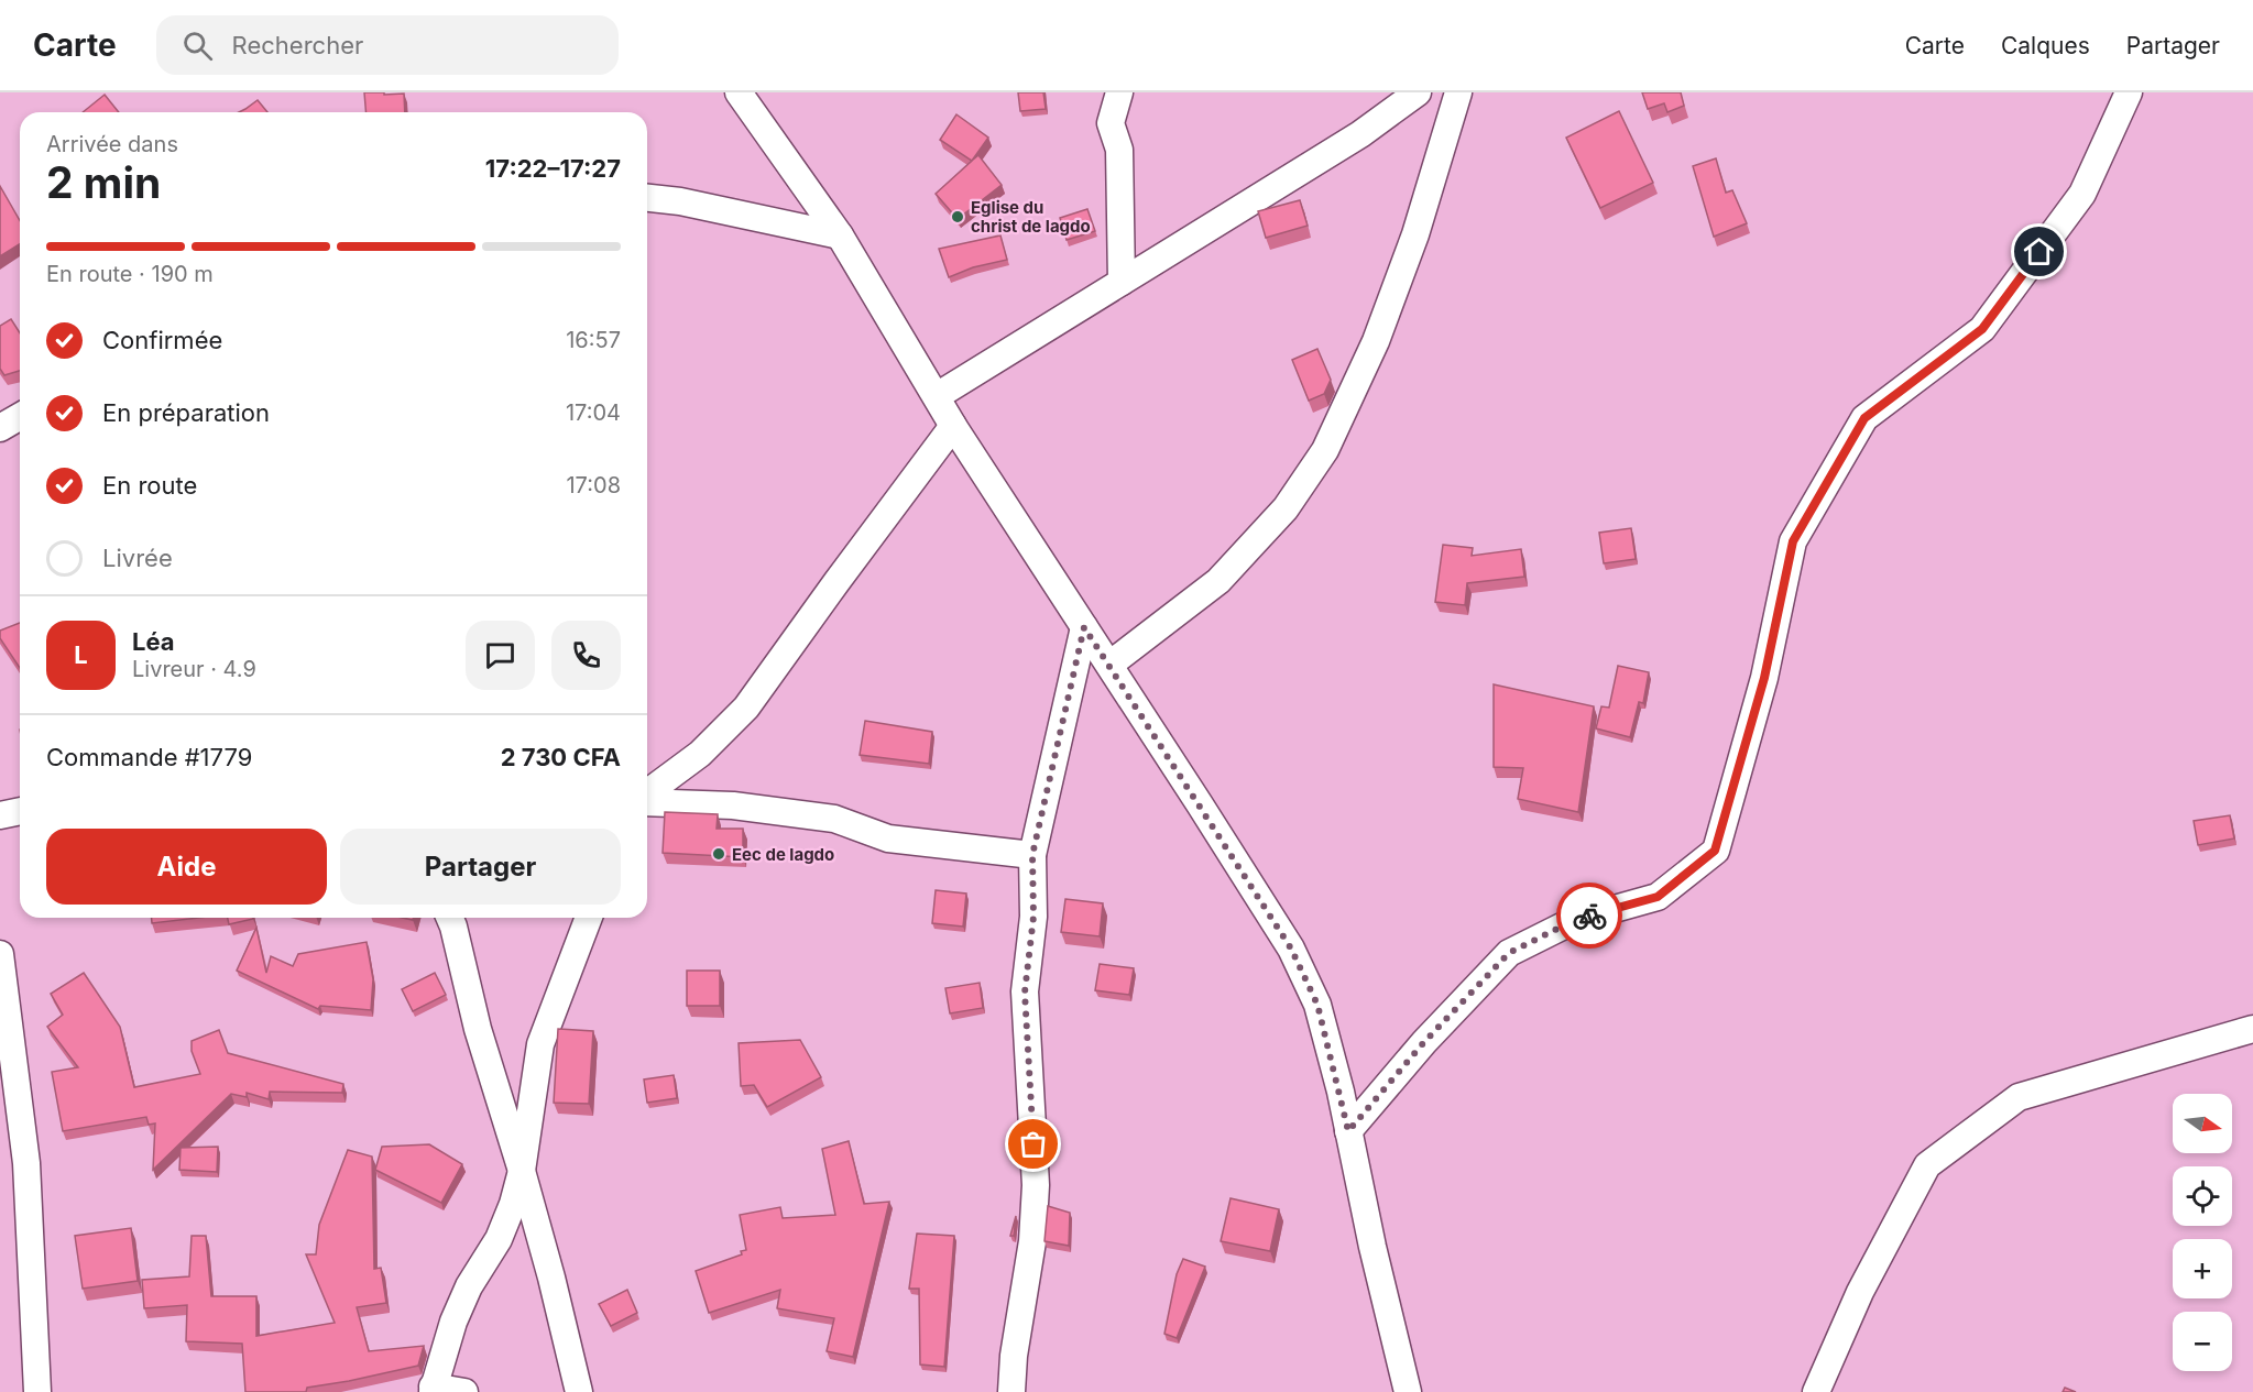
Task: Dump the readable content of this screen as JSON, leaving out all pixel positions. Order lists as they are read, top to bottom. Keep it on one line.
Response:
{"places":["Eglise du christ de lagdo","Eec de lagdo"],"north":"right","page":{"header":"Carte","search":"Rechercher","nav":["Carte","Calques","Partager"],"heading":["2 min","Arrivée dans","17:22–17:27"],"panel":["Léa","Livreur · 4.9","Commande #1779","2 730 CFA"],"bar":"En route · 190 m","list":[["Confirmée","16:57"],["En préparation","17:04"],["En route","17:08"],"Livrée"],"round":"L","buttons":["Aide","Partager"],"map_buttons":["+","−"]}}
